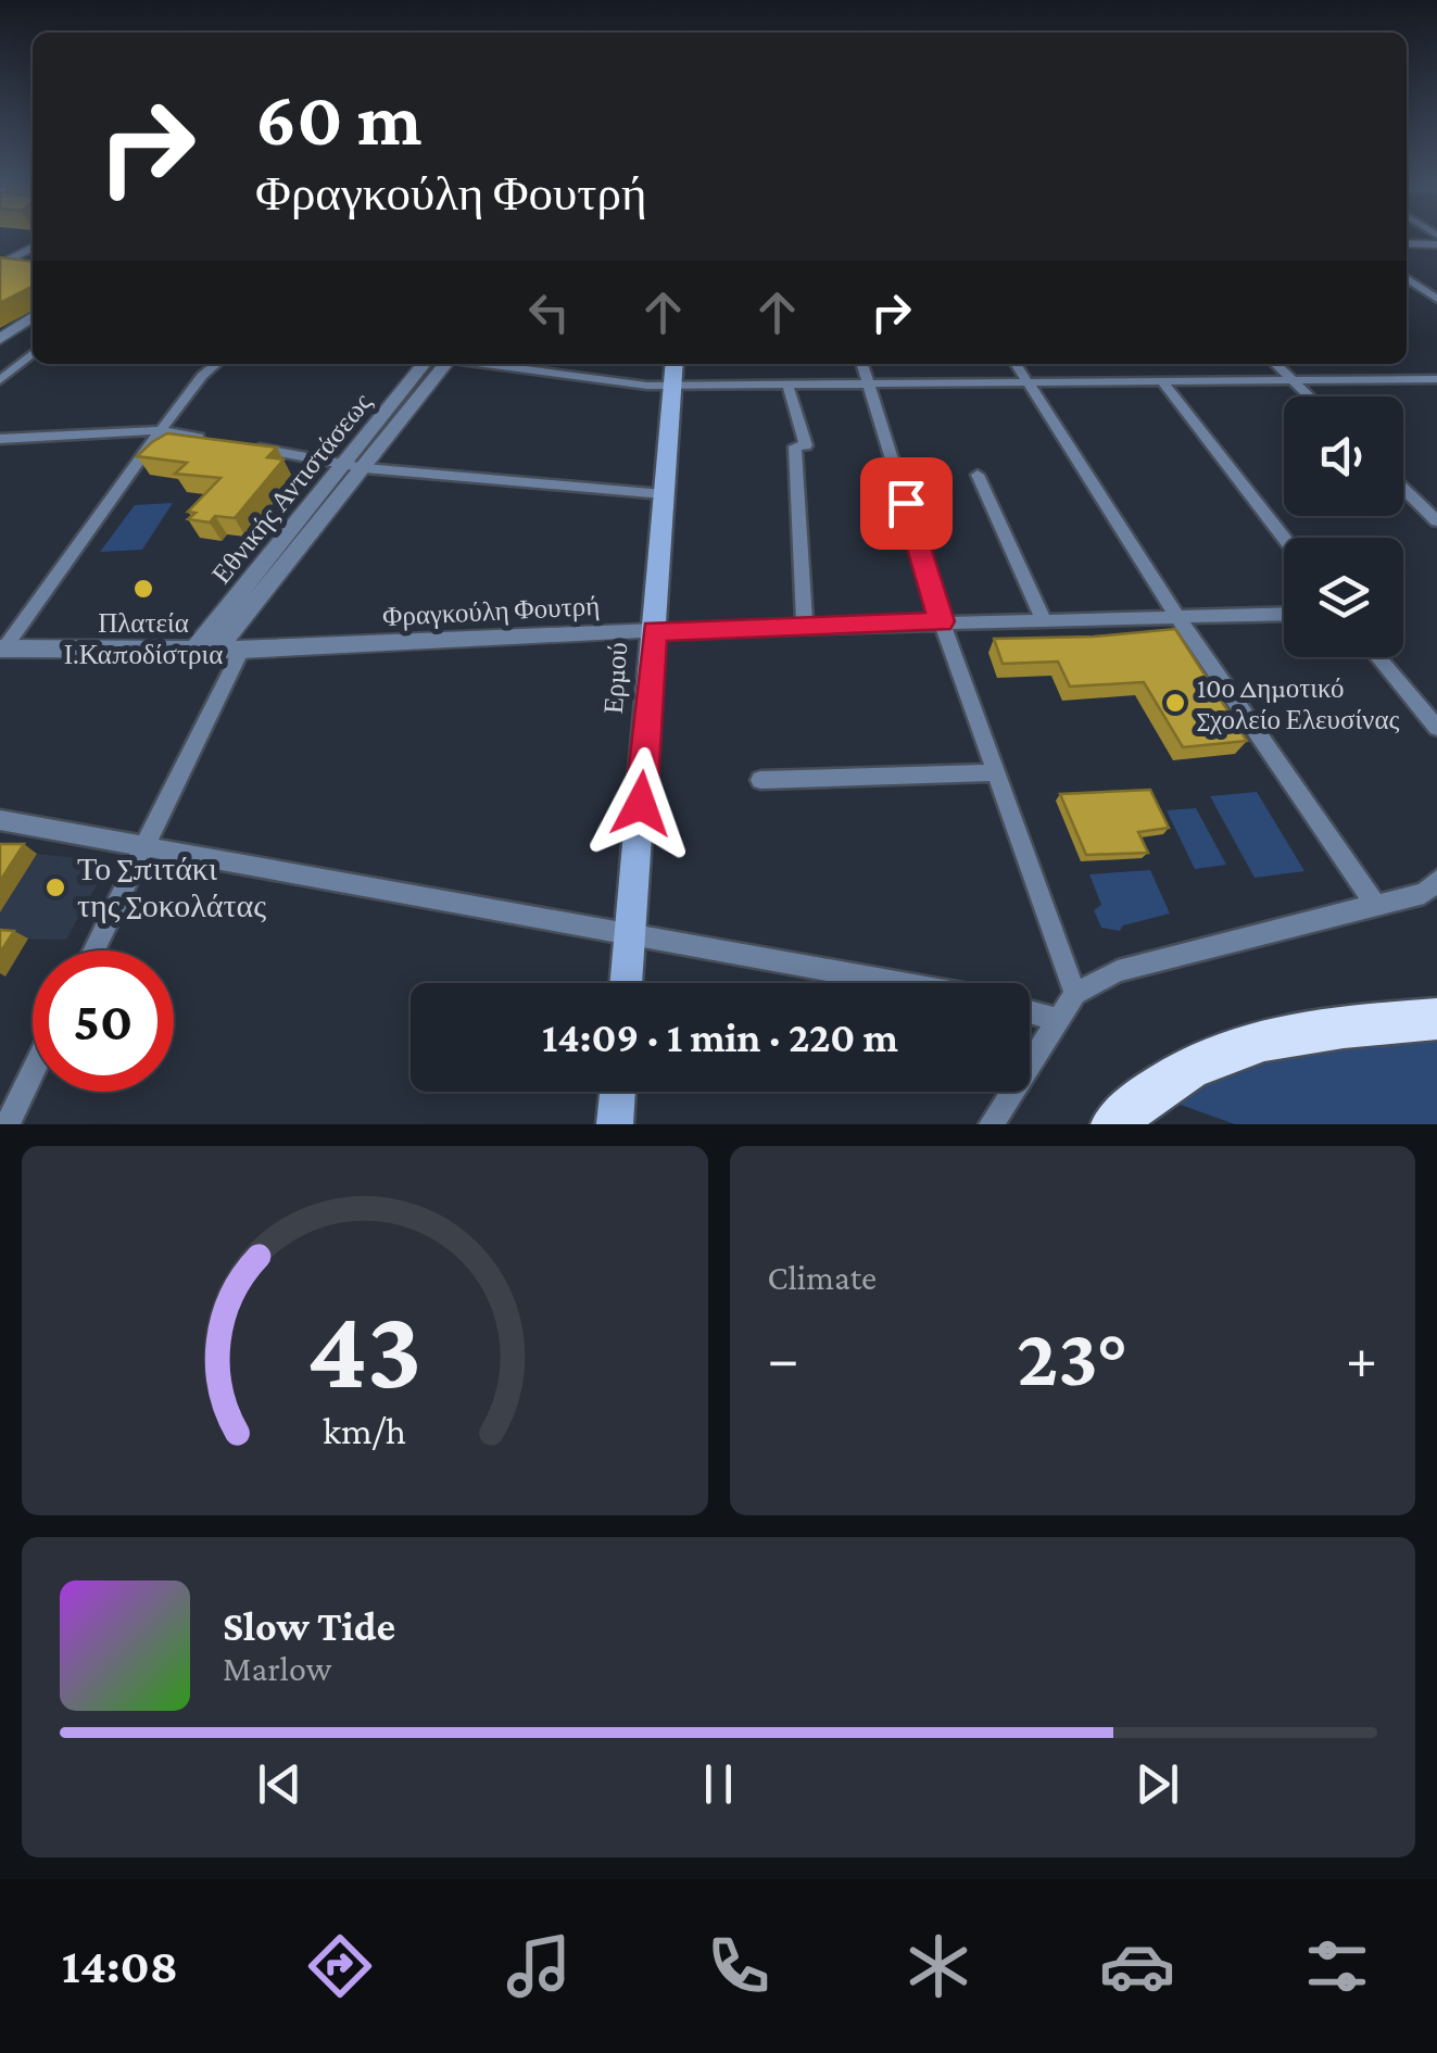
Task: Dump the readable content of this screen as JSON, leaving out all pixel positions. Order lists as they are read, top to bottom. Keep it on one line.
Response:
{"streets":{"main road":["Ερμού"],"street":["Εθνικής Αντιστάσεως","Φραγκούλη Φουτρή"]},"crossings":[["Εθνικής Αντιστάσεως","Φραγκούλη Φουτρή"],["Φραγκούλη Φουτρή","Ερμού"]],"places":["Πλατεία Ι.Καποδίστρια","10ο Δημοτικό Σχολείο Ελευσίνας","Το Σπιτάκι της Σοκολάτας"],"page":{"turn":["60 m","Φραγκούλη Φουτρή"],"limit":"50","trip":"14:09 · 1 min · 220 m","tile":"Climate","heat":["−","23°","+"],"song":["Slow Tide","Marlow"],"tabs":"14:08","gauge":["43","km/h"]}}
